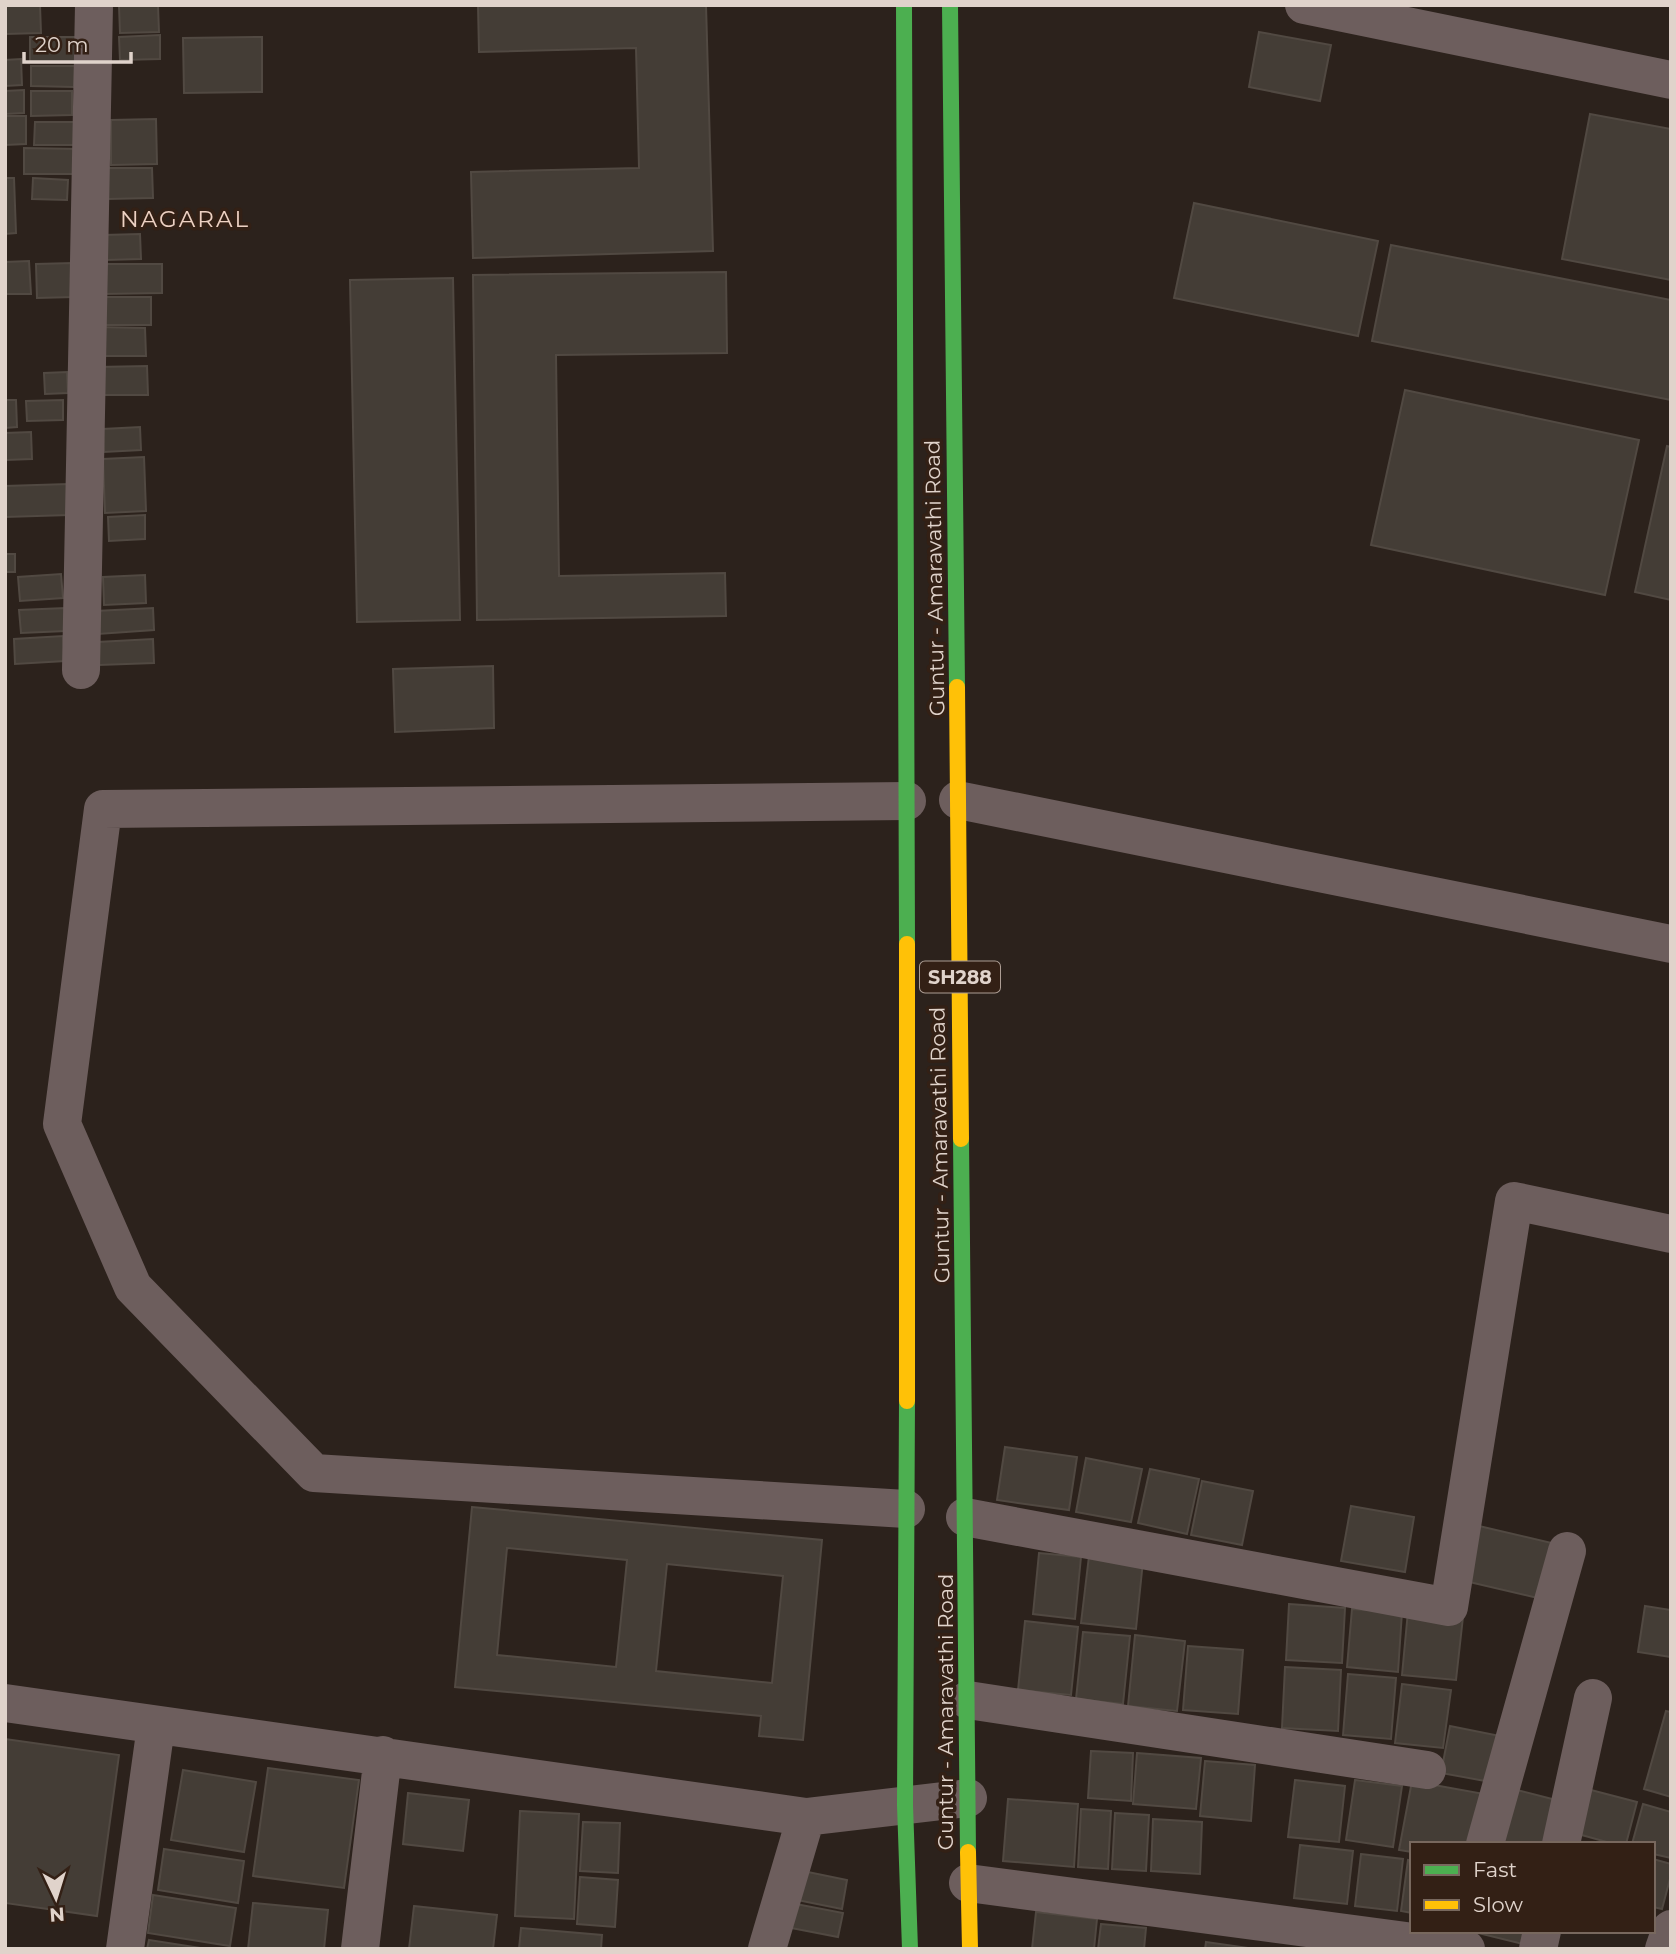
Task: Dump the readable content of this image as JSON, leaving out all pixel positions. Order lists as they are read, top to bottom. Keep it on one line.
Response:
{"streets":{"main road":["Guntur - Amaravathi Road","SH288"]},"districts":["NAGARAL"],"legend":["Fast","Slow"],"scale_bar":"20 m","north":"bottom"}
